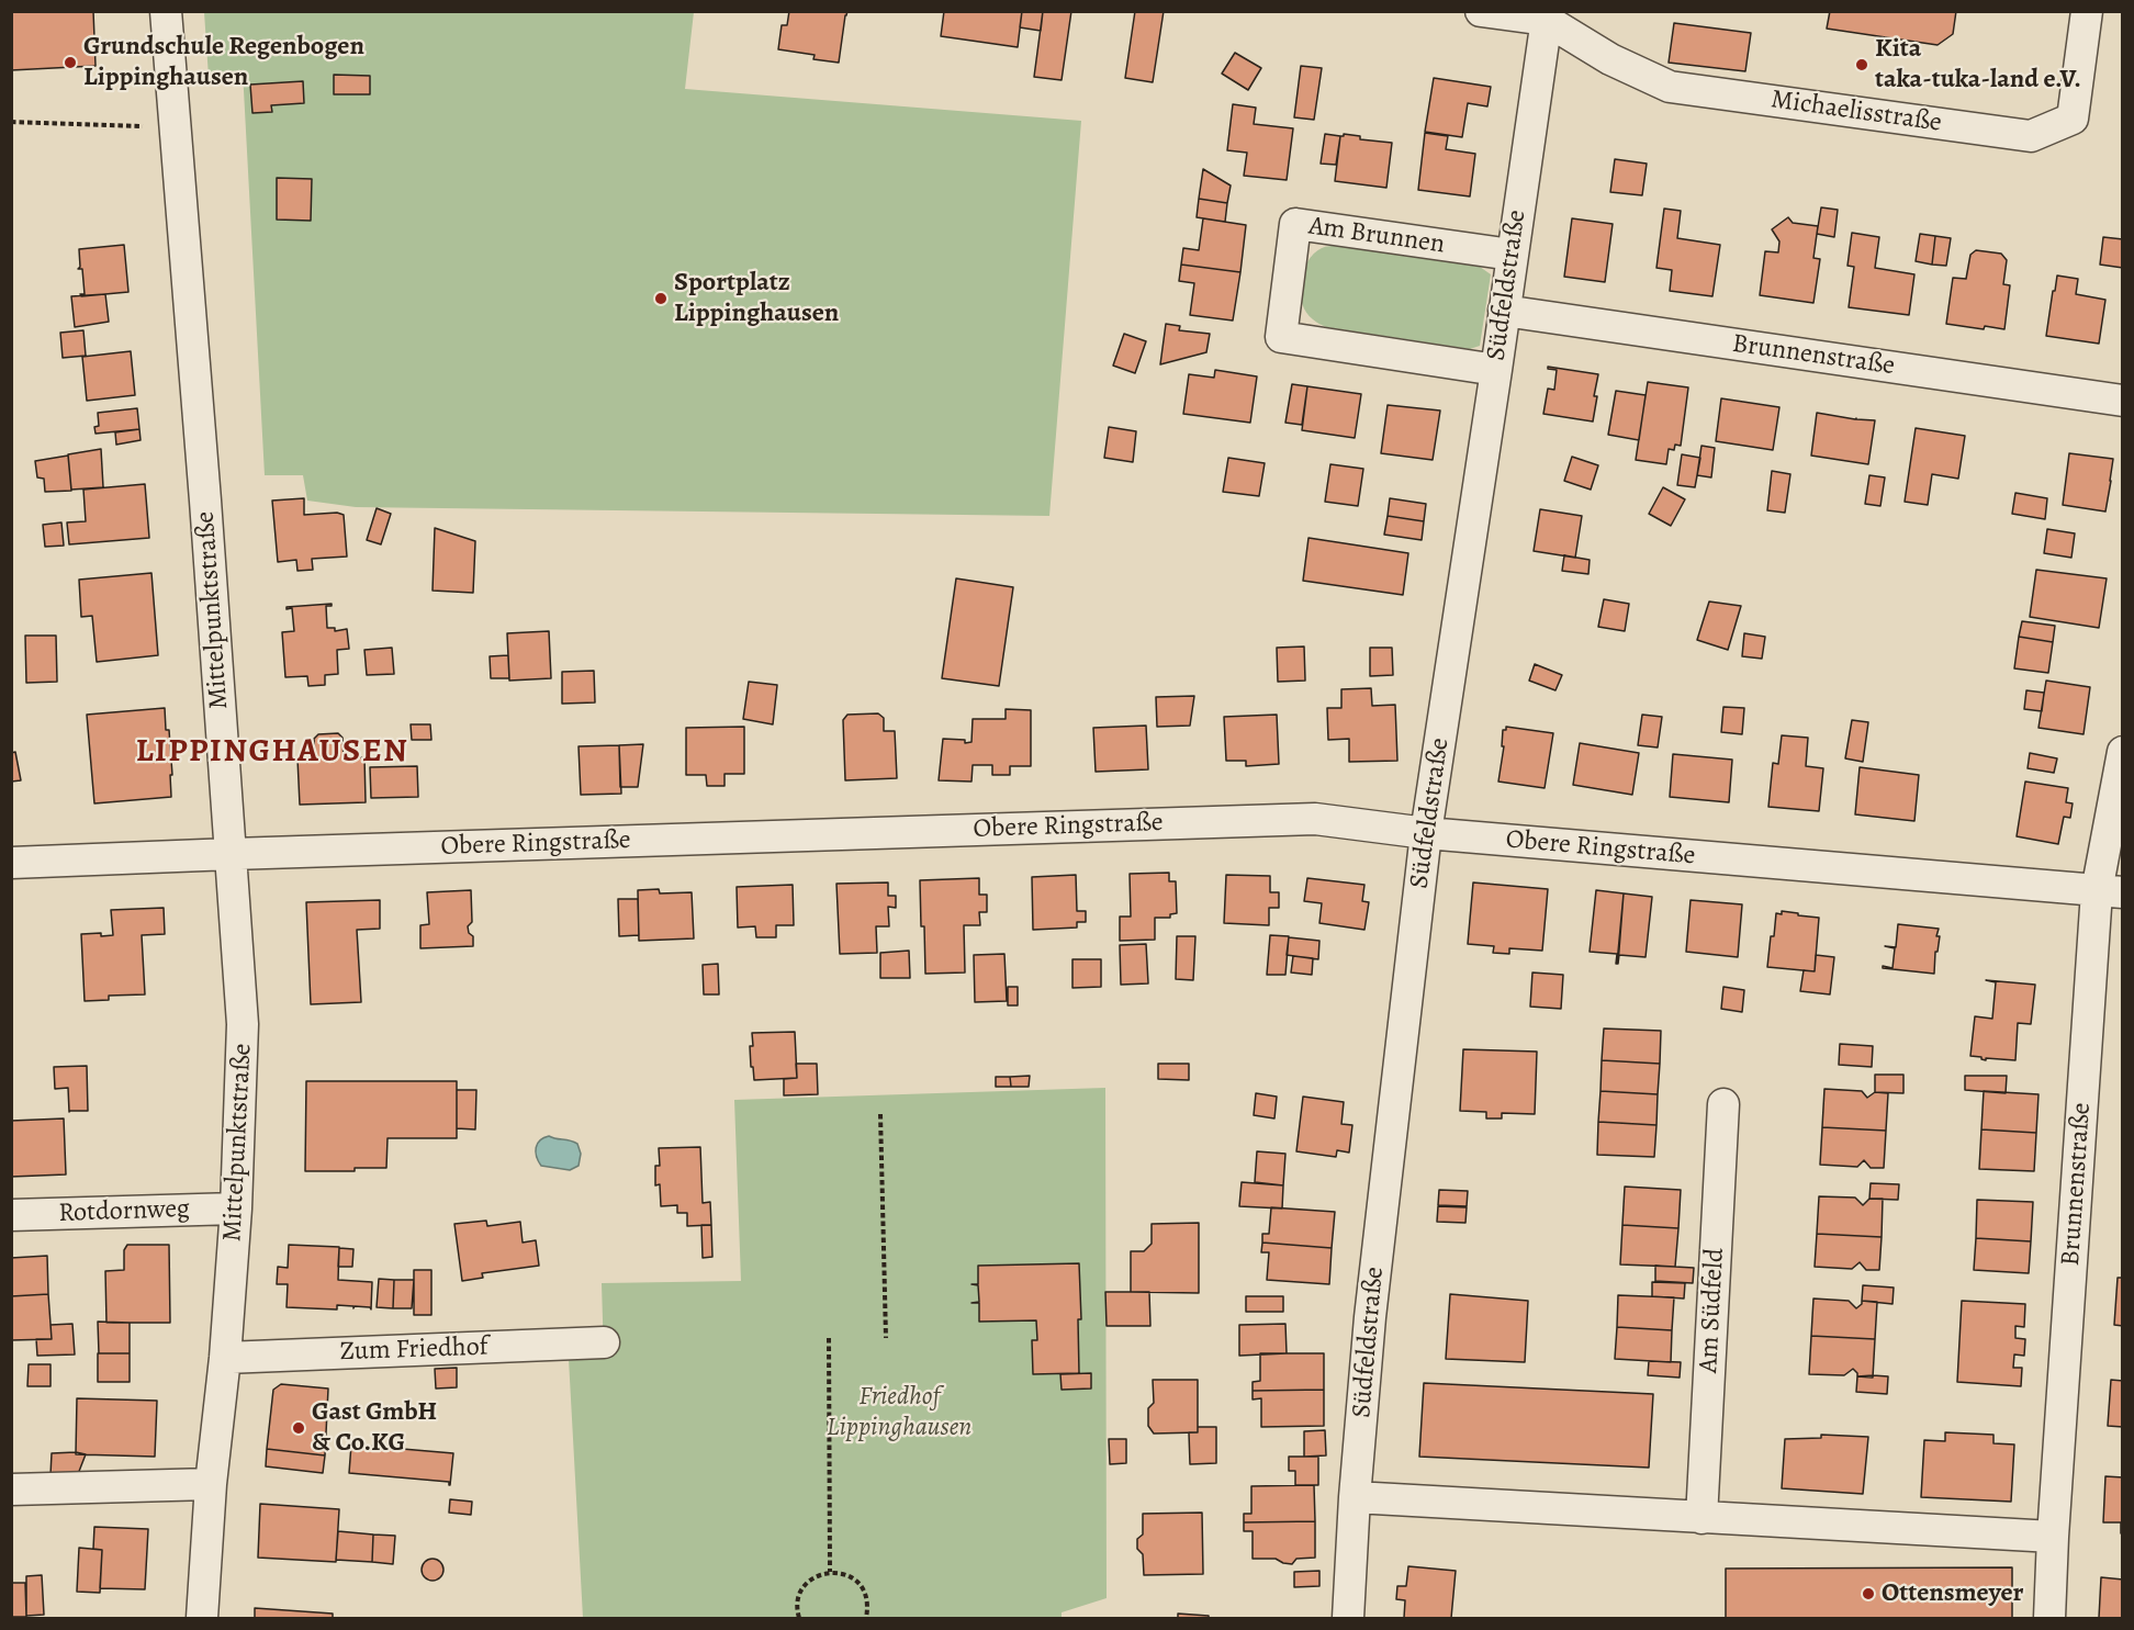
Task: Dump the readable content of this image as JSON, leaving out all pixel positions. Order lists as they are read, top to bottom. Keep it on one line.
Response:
{"streets":{"street":["Michaelisstraße","Am Brunnen","Südfeldstraße","Brunnenstraße","Mittelpunktstraße","Obere Ringstraße","Rotdornweg","Am Südfeld","Zum Friedhof"]},"crossings":[["Michaelisstraße","Südfeldstraße"],["Am Brunnen","Südfeldstraße"],["Südfeldstraße","Brunnenstraße"],["Südfeldstraße","Obere Ringstraße"],["Brunnenstraße","Obere Ringstraße"],["Mittelpunktstraße","Obere Ringstraße"],["Mittelpunktstraße","Rotdornweg"],["Mittelpunktstraße","Zum Friedhof"]],"districts":["LIPPINGHAUSEN"],"parks":["Friedhof Lippinghausen"],"places":["Grundschule Regenbogen Lippinghausen","Kita taka-tuka-land e.V.","Sportplatz Lippinghausen","Gast GmbH & Co.KG","Ottensmeyer"]}
